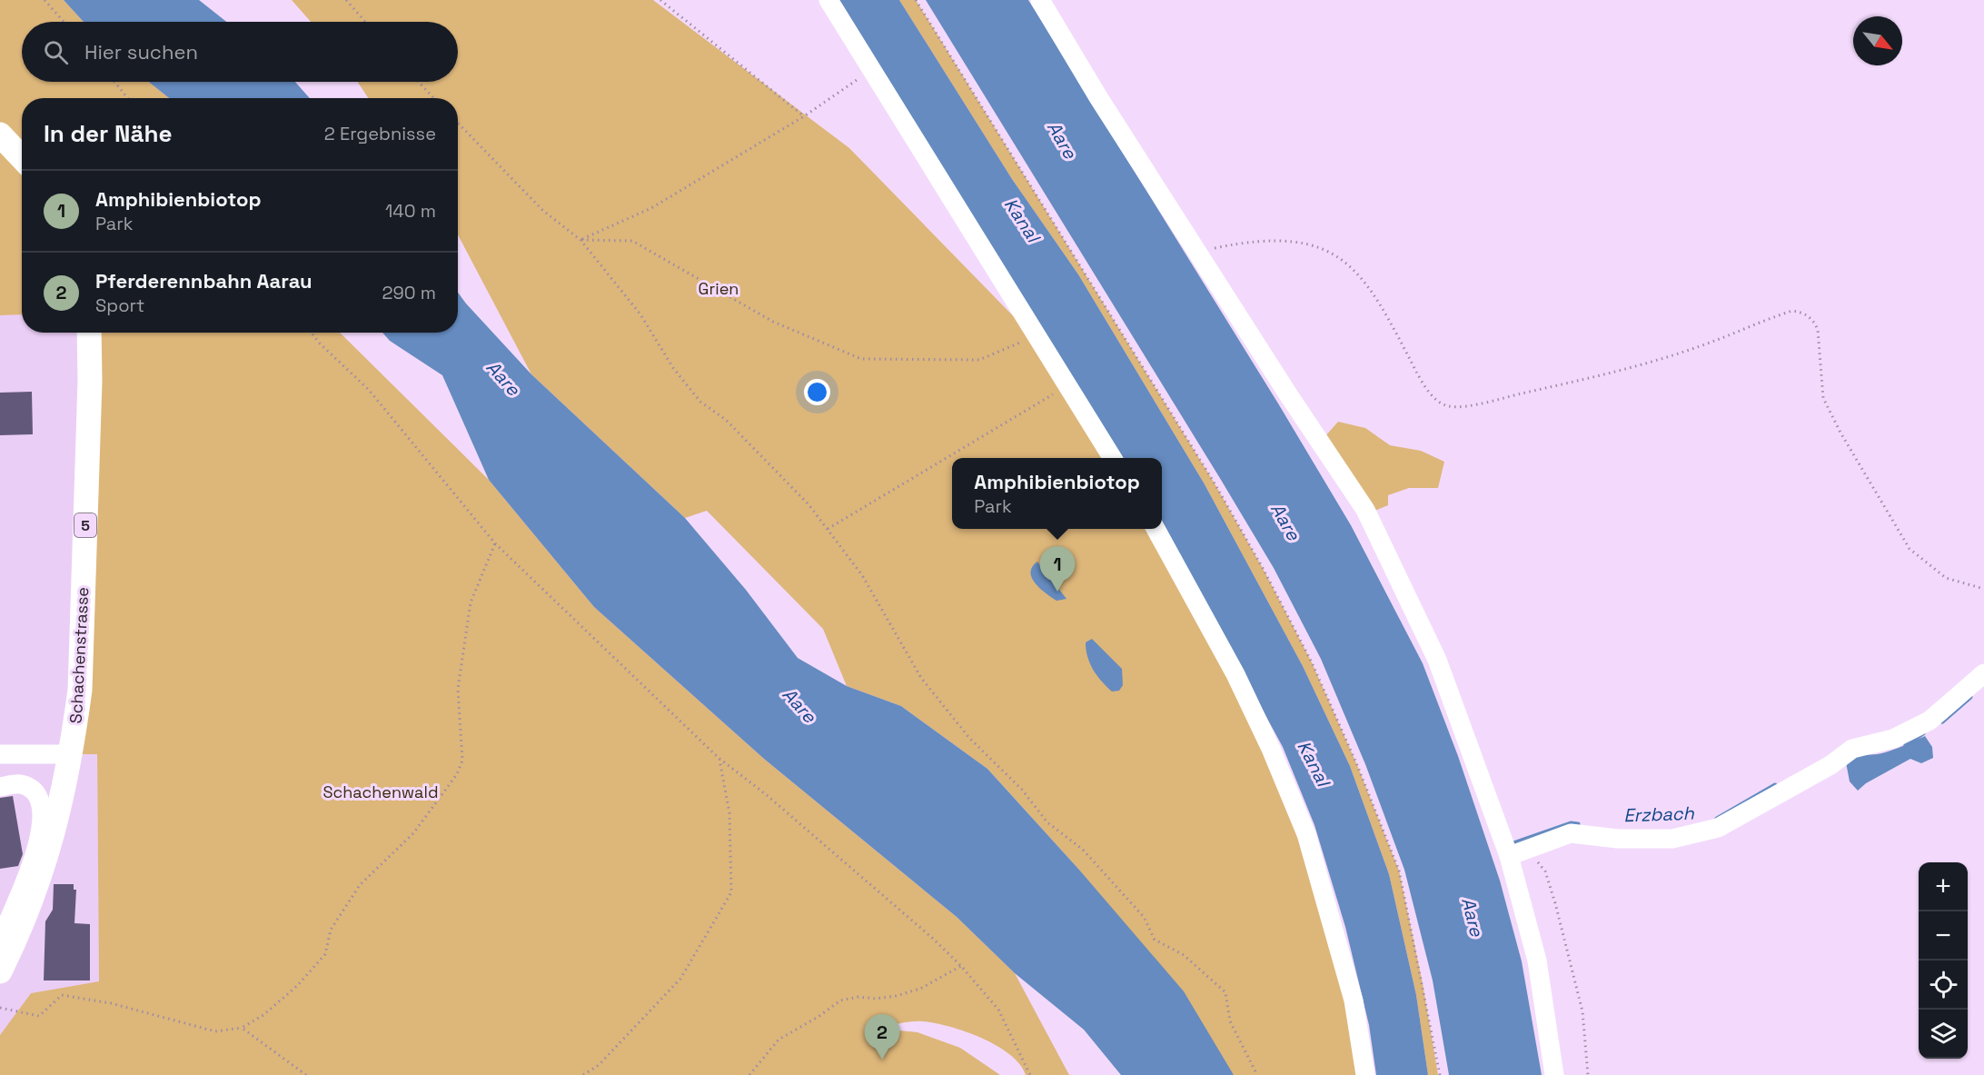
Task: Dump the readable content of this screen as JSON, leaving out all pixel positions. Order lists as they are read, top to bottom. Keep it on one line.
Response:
{"streets":{"main road":["5","Schachenstrasse"]},"water":["Aare","Kanal","Erzbach"],"parks":["Grien","Schachenwald"],"north":"bottom right","page":{"search":"Hier suchen","heading":["In der Nähe","2 Ergebnisse"],"list":[{"mark":"1","name":"Amphibienbiotop","note":"Park","value":"140 m"},{"mark":"2","name":"Pferderennbahn Aarau","note":"Sport","value":"290 m"}],"popup":["Amphibienbiotop","Park"],"pins":["1","2"],"map_buttons":["+","−"]}}
